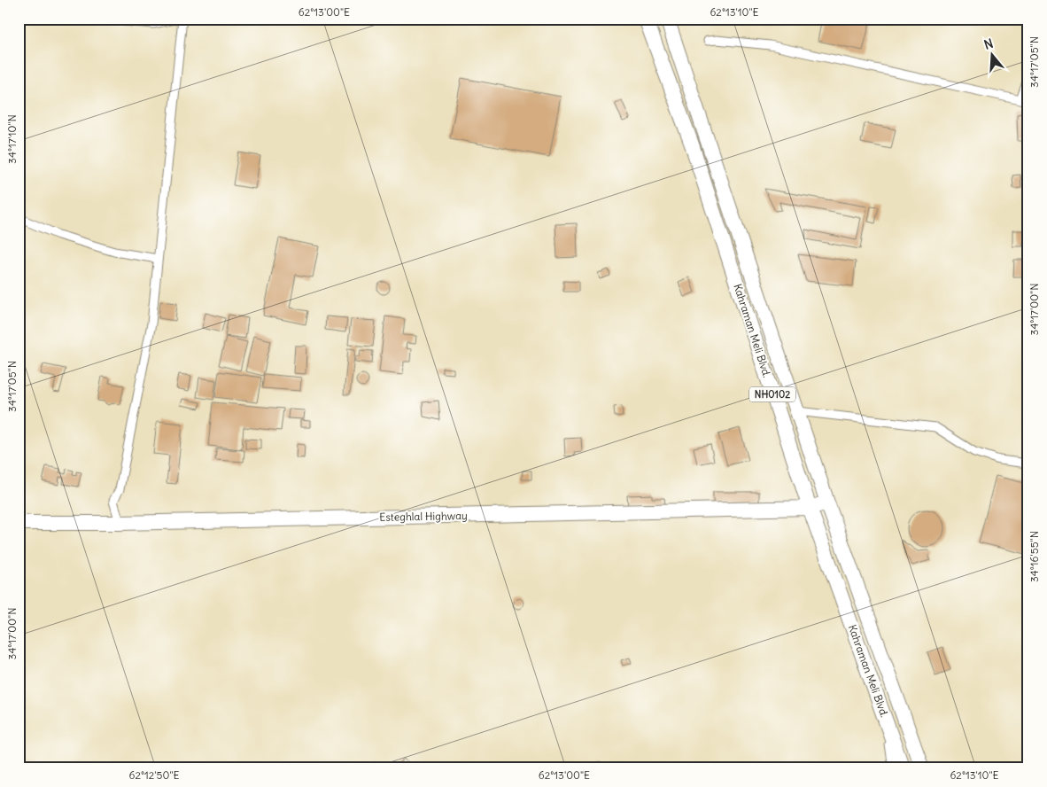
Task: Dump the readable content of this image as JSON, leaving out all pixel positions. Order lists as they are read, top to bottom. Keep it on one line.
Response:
{"streets":{"highway":["Kahraman Meli Blvd.","NH0102","Esteghlal Highway"]},"crossings":[["Kahraman Meli Blvd.","Esteghlal Highway"]],"north":"top","coordinates":["62°13'00\"E","62°13'10\"E","34°17'05\"N","34°17'10\"N","34°17'00\"N","34°16'55\"N","62°12'50\"E"]}
